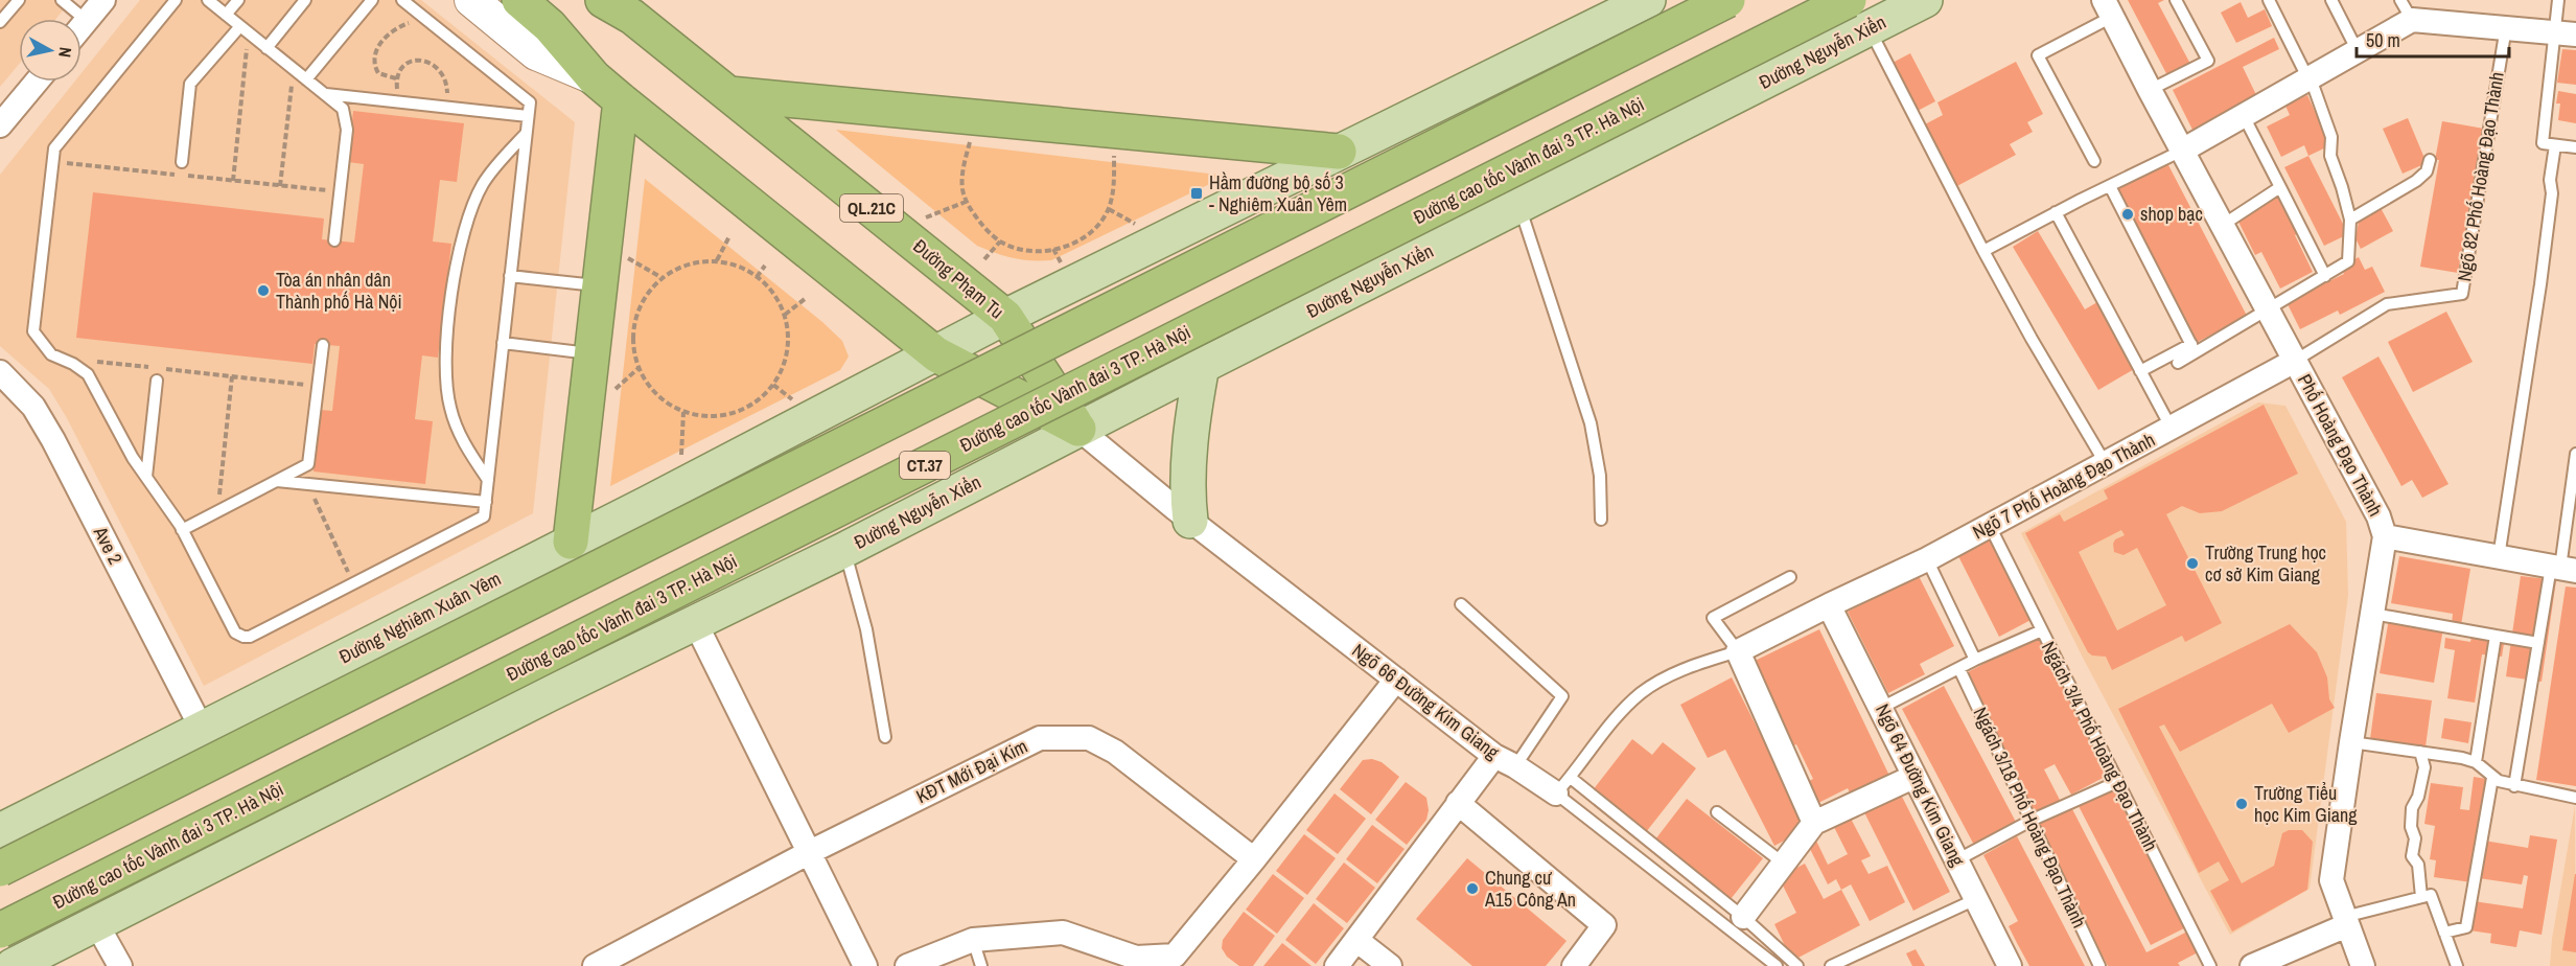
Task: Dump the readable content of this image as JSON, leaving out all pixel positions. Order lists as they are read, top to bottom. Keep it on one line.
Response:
{"streets":{"highway":["Đường cao tốc Vành đai 3 TP. Hà Nội","QL.21C","Đường Phạm Tu","CT.37"],"main road":["Đường Nguyễn Xiển","Đường Nghiêm Xuân Yêm"],"street":["Phố Hoàng Đạo Thành","Ngõ 7 Phố Hoàng Đạo Thành","Ave 2","Ngõ 66 Đường Kim Giang","KĐT Mới Đại Kim","Ngõ 64 Đường Kim Giang"],"lane":["Ngõ 82 Phố Hoàng Đạo Thành","Ngách 3/4 Phố Hoàng Đạo Thành","Ngách 3/18 Phố Hoàng Đạo Thành"]},"crossings":[["Đường Nguyễn Xiển","Đường Phạm Tu"],["Đường Nguyễn Xiển","Ngõ 66 Đường Kim Giang"],["Ngõ 82 Phố Hoàng Đạo Thành","Phố Hoàng Đạo Thành"],["Ngõ 82 Phố Hoàng Đạo Thành","Ngõ 7 Phố Hoàng Đạo Thành"],["Đường Phạm Tu","Ngõ 66 Đường Kim Giang"],["Phố Hoàng Đạo Thành","Ngõ 7 Phố Hoàng Đạo Thành"],["Ngõ 7 Phố Hoàng Đạo Thành","Ngách 3/4 Phố Hoàng Đạo Thành"],["Ngõ 7 Phố Hoàng Đạo Thành","Ngõ 64 Đường Kim Giang"],["Ave 2","Đường Nghiêm Xuân Yêm"]],"places":{"transit":["Hầm đường bộ số 3 - Nghiêm Xuân Yêm"],"other":["shop bạc","Tòa án nhân dân Thành phố Hà Nội","Trường Trung học cơ sở Kim Giang","Trường Tiểu học Kim Giang","Chung cư A15 Công An"]},"scale_bar":"50 m","north":"right"}
